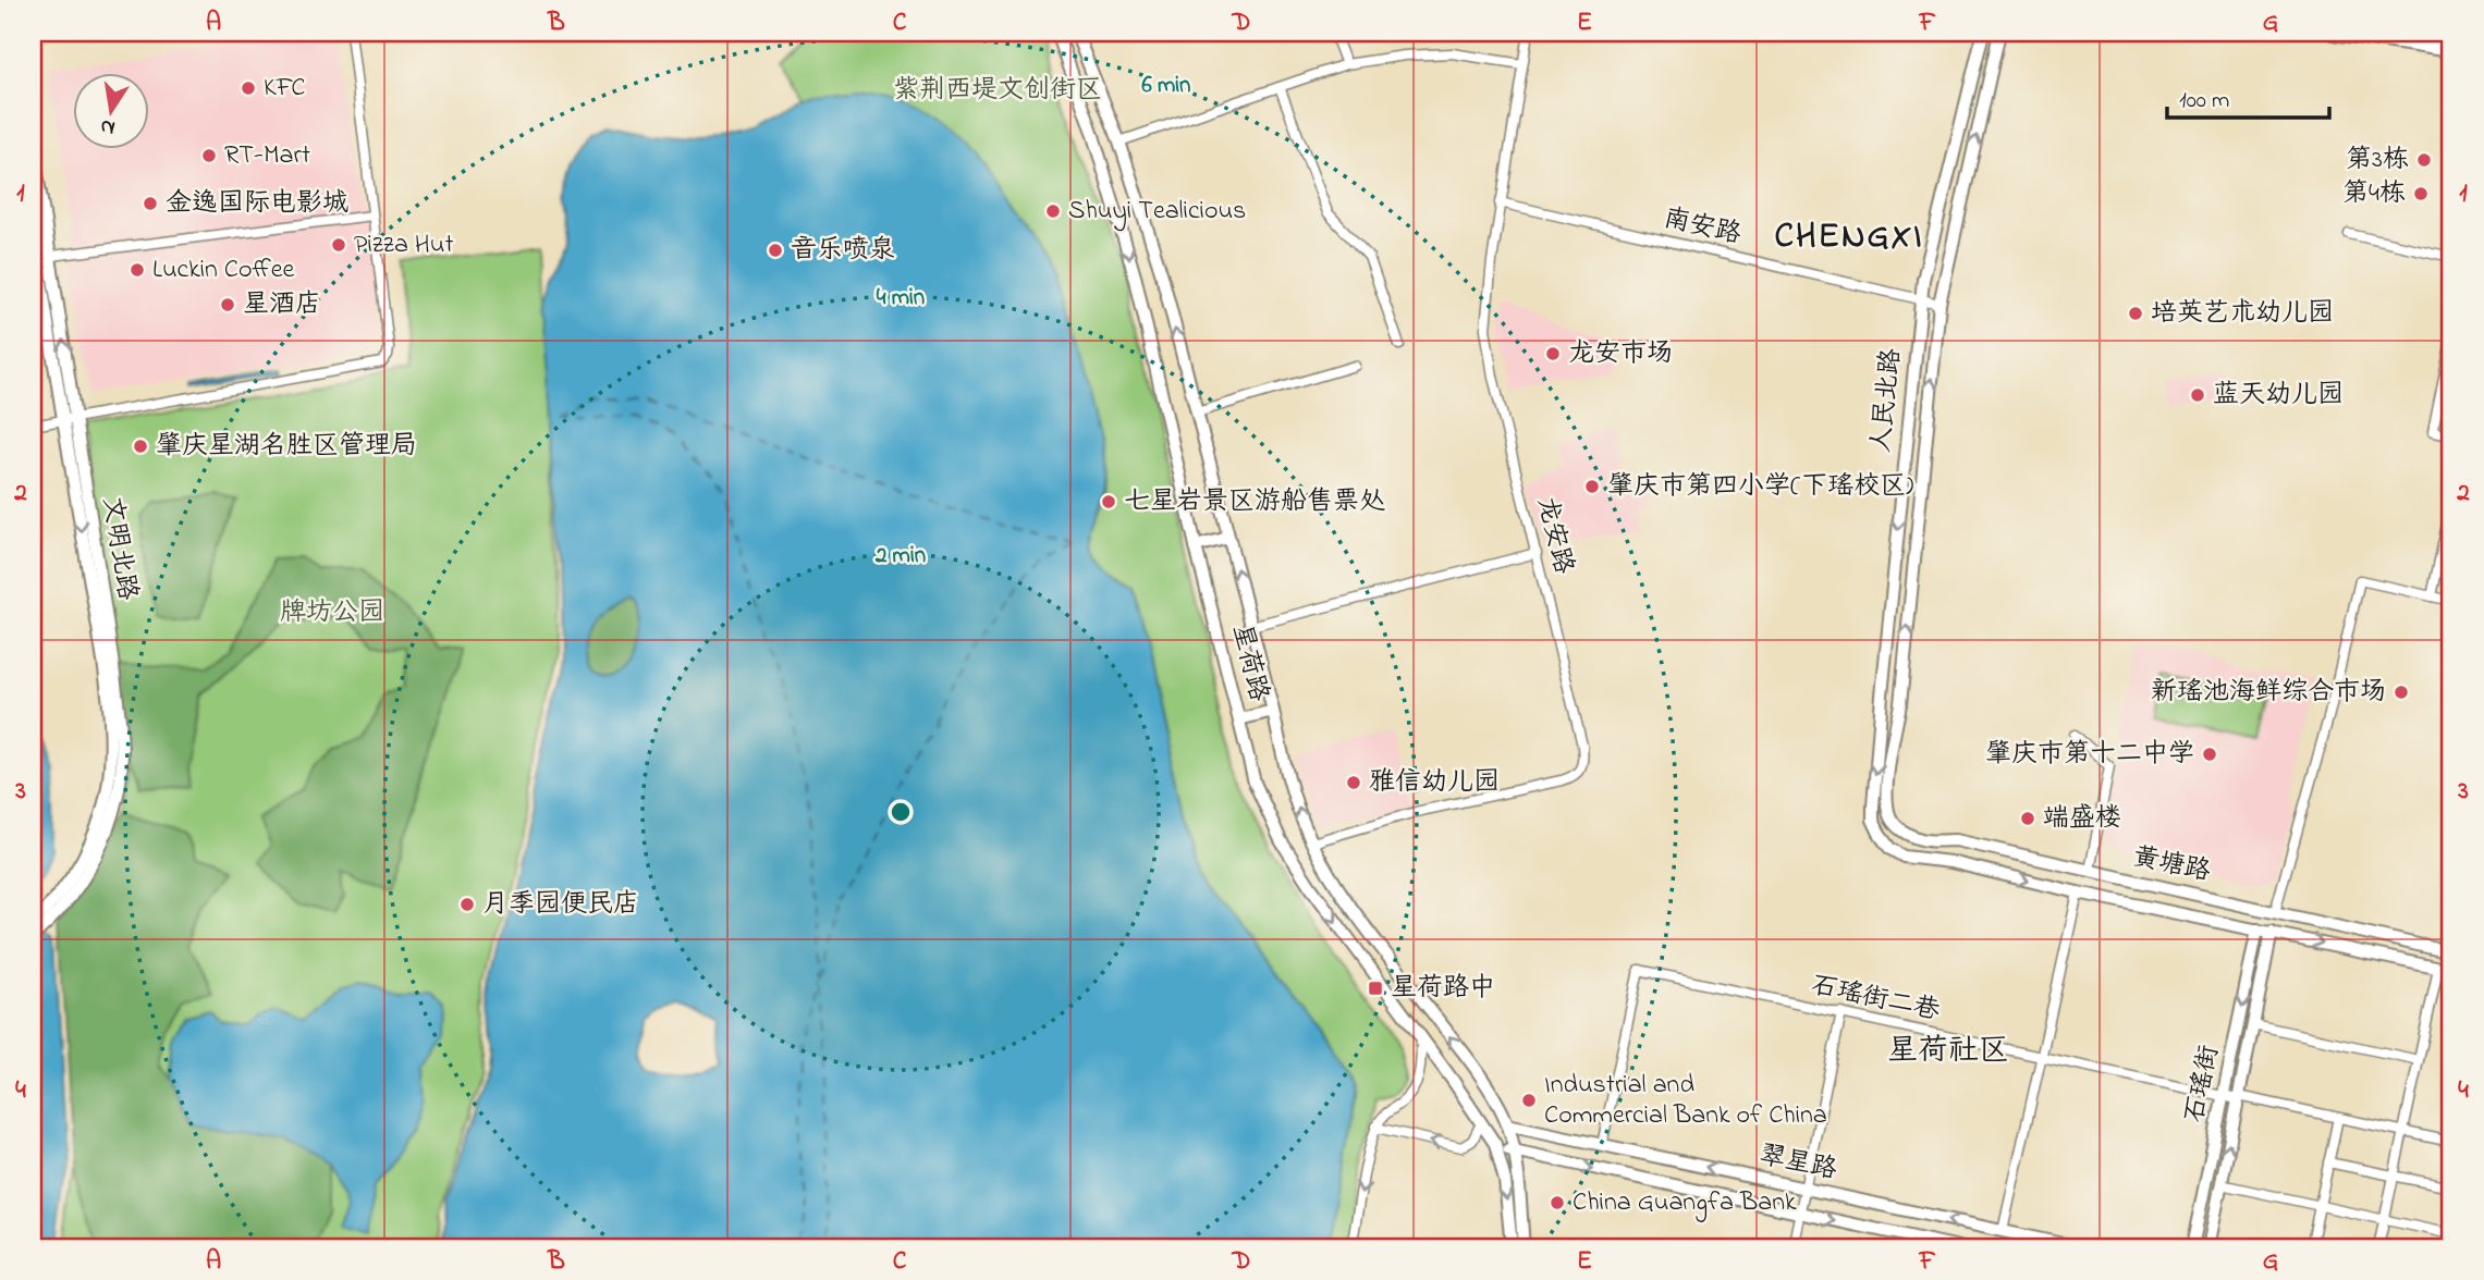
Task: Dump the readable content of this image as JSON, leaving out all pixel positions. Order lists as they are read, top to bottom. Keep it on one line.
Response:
{"streets":{"street":["南安路","人民北路","龙安路","文明北路","星荷路","黄塘路","石瑶街二巷","石瑶街","翠星路"]},"crossings":[["南安路","人民北路"],["南安路","龙安路"],["人民北路","黄塘路"],["龙安路","星荷路"],["星荷路","翠星路"],["黄塘路","石瑶街"],["石瑶街二巷","石瑶街"],["石瑶街二巷","翠星路"]],"districts":["CHENGXI","星荷社区"],"parks":["紫荆西堤文创街区","牌坊公园"],"places":{"other":["KFC","RT-Mart","第3栋","第4栋","金逸国际电影城","Shuyi Tealicious","Pizza Hut","音乐喷泉","Luckin Coffee","星酒店","培英艺术幼儿园","龙安市场","蓝天幼儿园","肇庆星湖名胜区管理局","肇庆市第四小学(下瑶校区)","七星岩景区游船售票处","新瑶池海鲜综合市场","肇庆市第十二中学","雅信幼儿园","端盛楼","月季园便民店","Industrial and Commercial Bank of China","China Guangfa Bank"],"transit":["星荷路中"]},"scale_bar":"100 m","north":"bottom","grid":{"columns":["A","B","C","D","E","F","G"],"rows":["1","2","3","4"]},"rings":["6 min","4 min","2 min"]}
